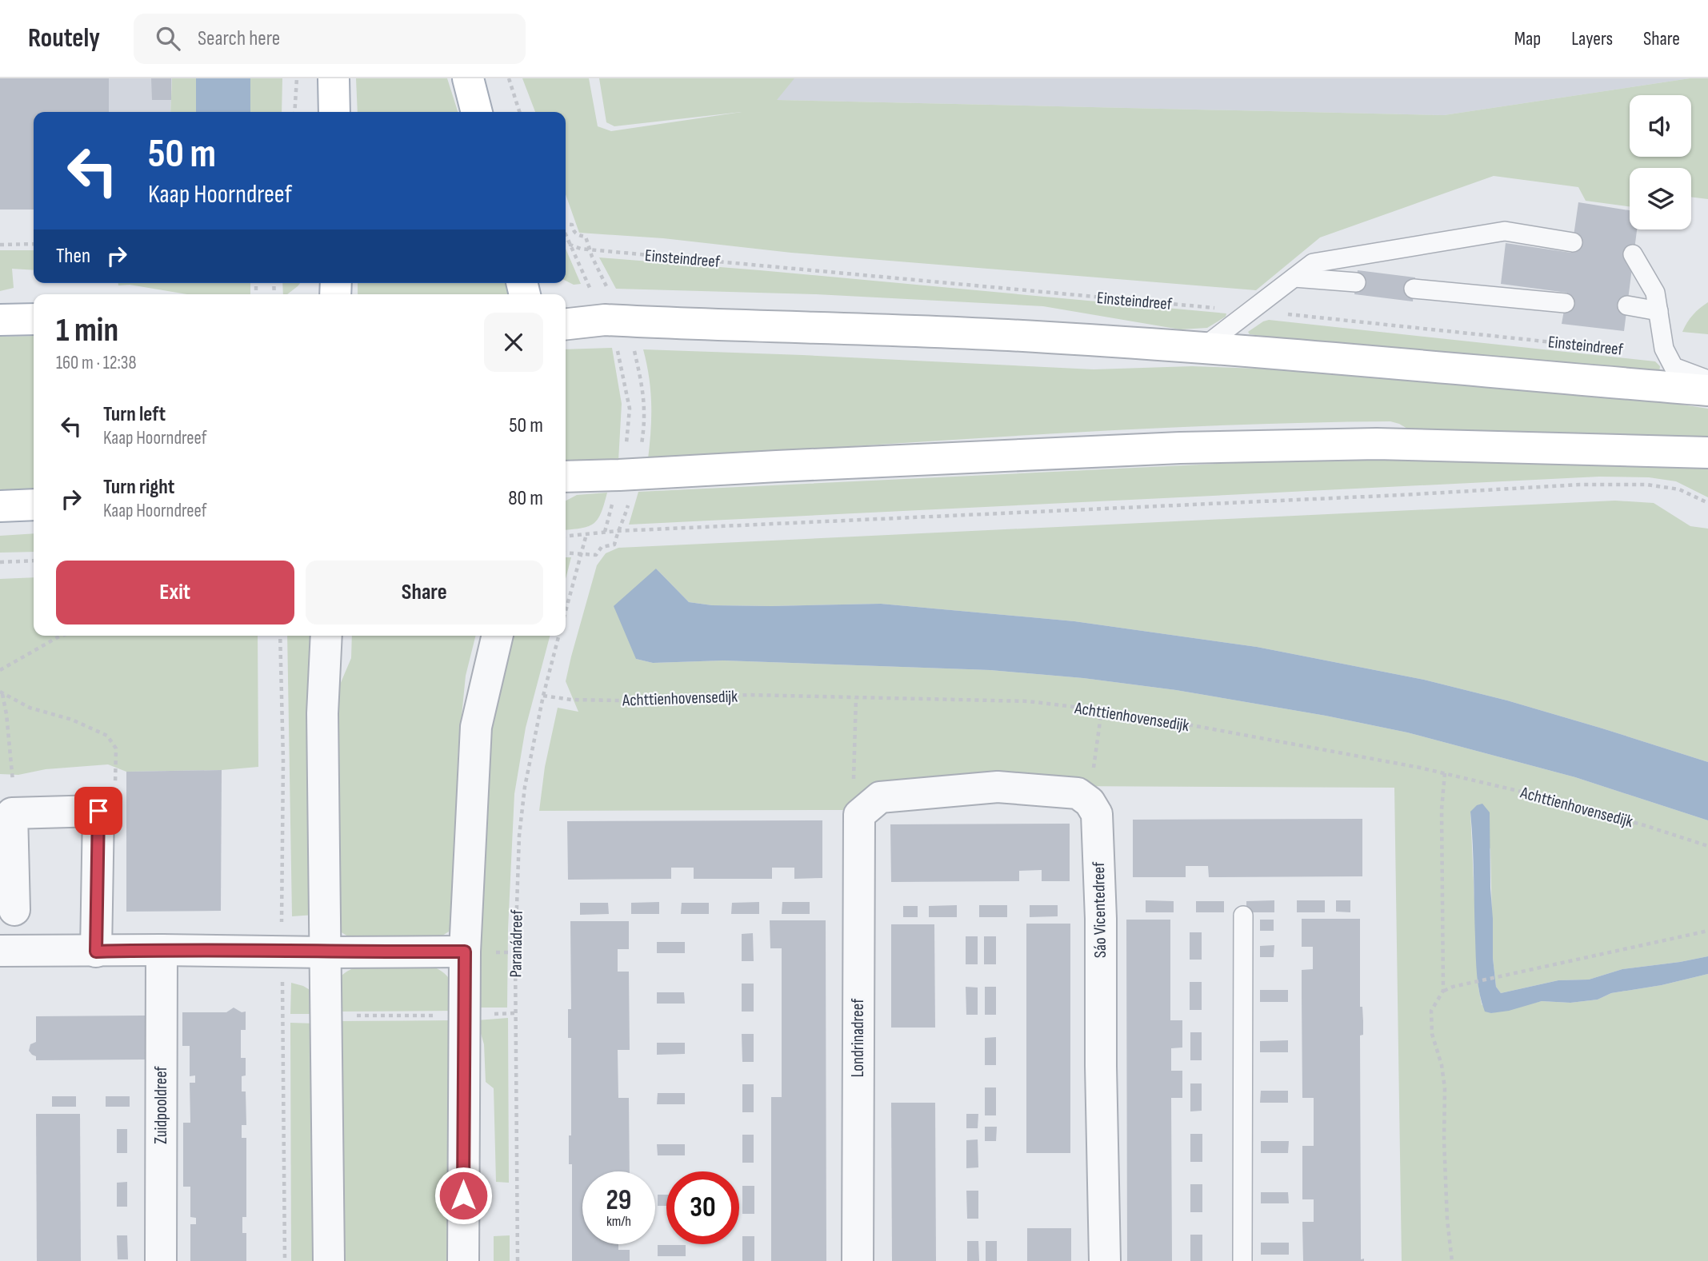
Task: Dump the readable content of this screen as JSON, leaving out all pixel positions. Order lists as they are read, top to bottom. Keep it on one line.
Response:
{"streets":{"main road":["Einsteindreef"],"street":["Sáo Vicentedreef","Londrinadreef","Zuidpooldreef"],"path":["Achttienhovensedijk","Paranádreef"]},"crossings":[["Achttienhovensedijk","Paranádreef"]],"page":{"header":"Routely","search":"Search here","nav":["Map","Layers","Share"],"turn":["50 m","Kaap Hoorndreef"],"then":"Then","heading":["1 min","160 m · 12:38"],"list":[{"name":"Turn left","note":"Kaap Hoorndreef","value":"50 m"},{"name":"Turn right","note":"Kaap Hoorndreef","value":"80 m"}],"buttons":["Exit","Share"],"speed":"29 km/h","limit":"30"}}
